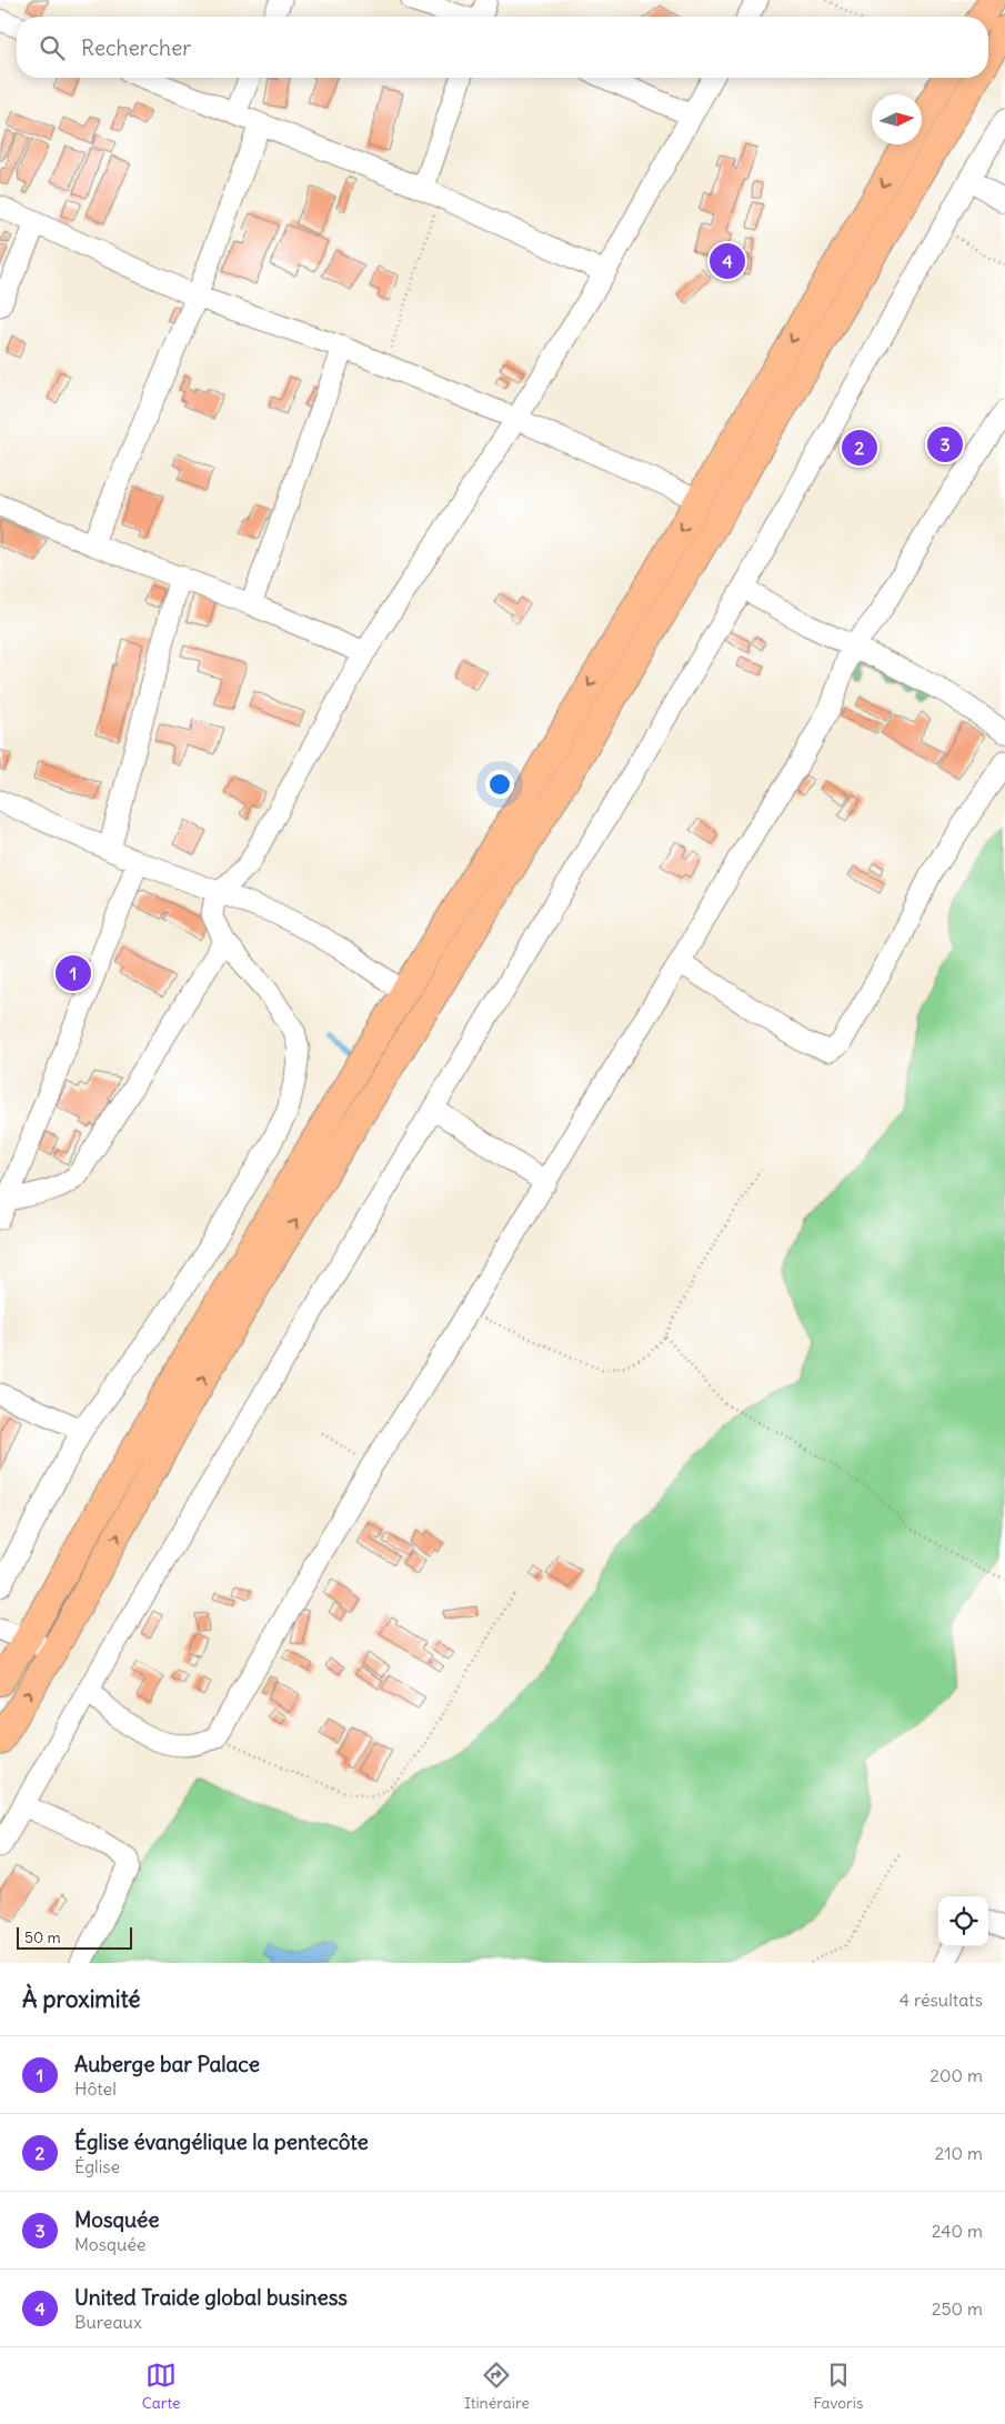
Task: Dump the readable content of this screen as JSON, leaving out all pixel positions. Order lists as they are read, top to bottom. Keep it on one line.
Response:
{"scale_bar":"50 m","north":"right","page":{"search":"Rechercher","pins":["4","3","2","1"],"scale":"50 m","heading":["À proximité","4 résultats"],"list":[{"mark":"1","name":"Auberge bar Palace","note":"Hôtel","value":"200 m"},{"mark":"2","name":"Église évangélique la pentecôte","note":"Église","value":"210 m"},{"mark":"3","name":"Mosquée","note":"Mosquée","value":"240 m"},{"mark":"4","name":"United Traide global business","note":"Bureaux","value":"250 m"}],"nav":["Carte","Itinéraire","Favoris"]}}
